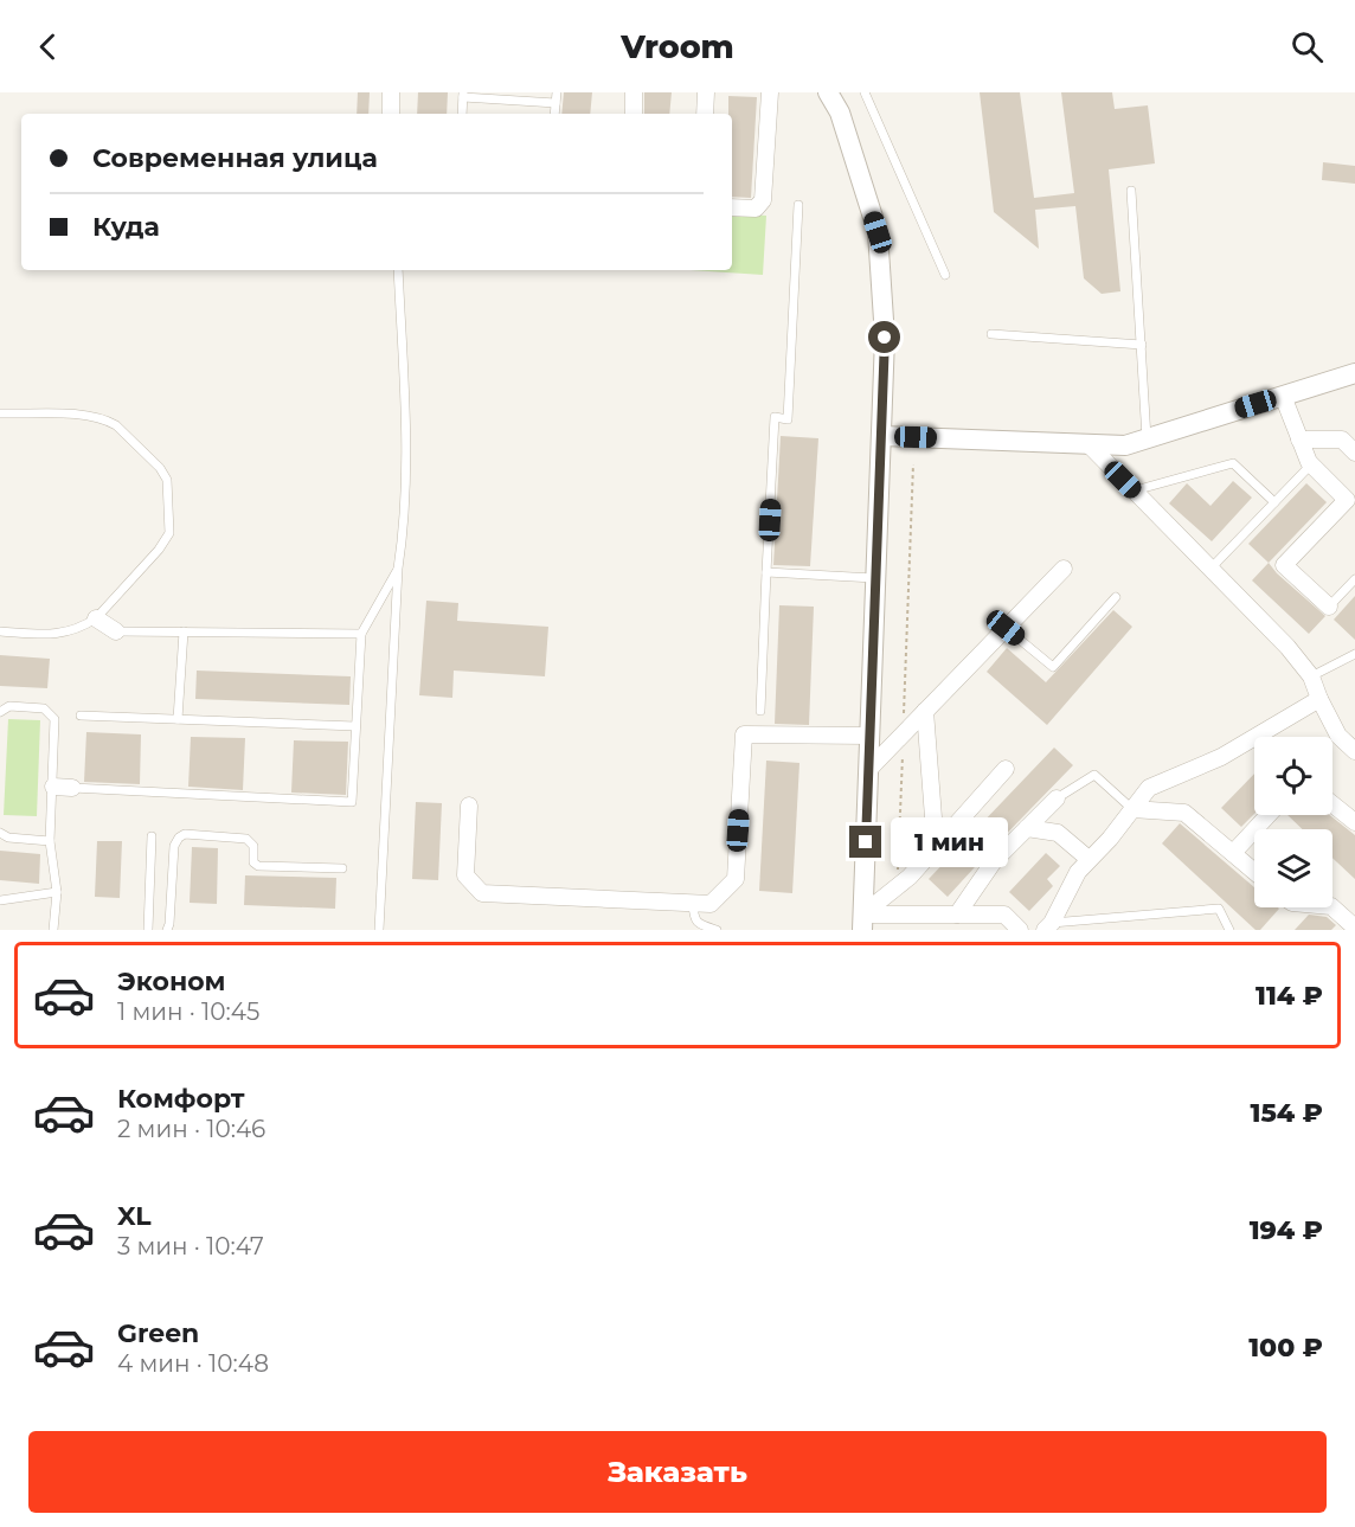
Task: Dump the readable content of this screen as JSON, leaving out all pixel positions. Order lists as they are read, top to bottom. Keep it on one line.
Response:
{"page":{"header":"Vroom","banner":["Современная улица","Куда"],"bubble":"1 мин","list":[{"name":"Эконом","note":"1 мин · 10:45","value":"114 ₽"},{"name":"Комфорт","note":"2 мин · 10:46","value":"154 ₽"},{"name":"XL","note":"3 мин · 10:47","value":"194 ₽"},{"name":"Green","note":"4 мин · 10:48","value":"100 ₽"}],"buttons":"Заказать"}}
